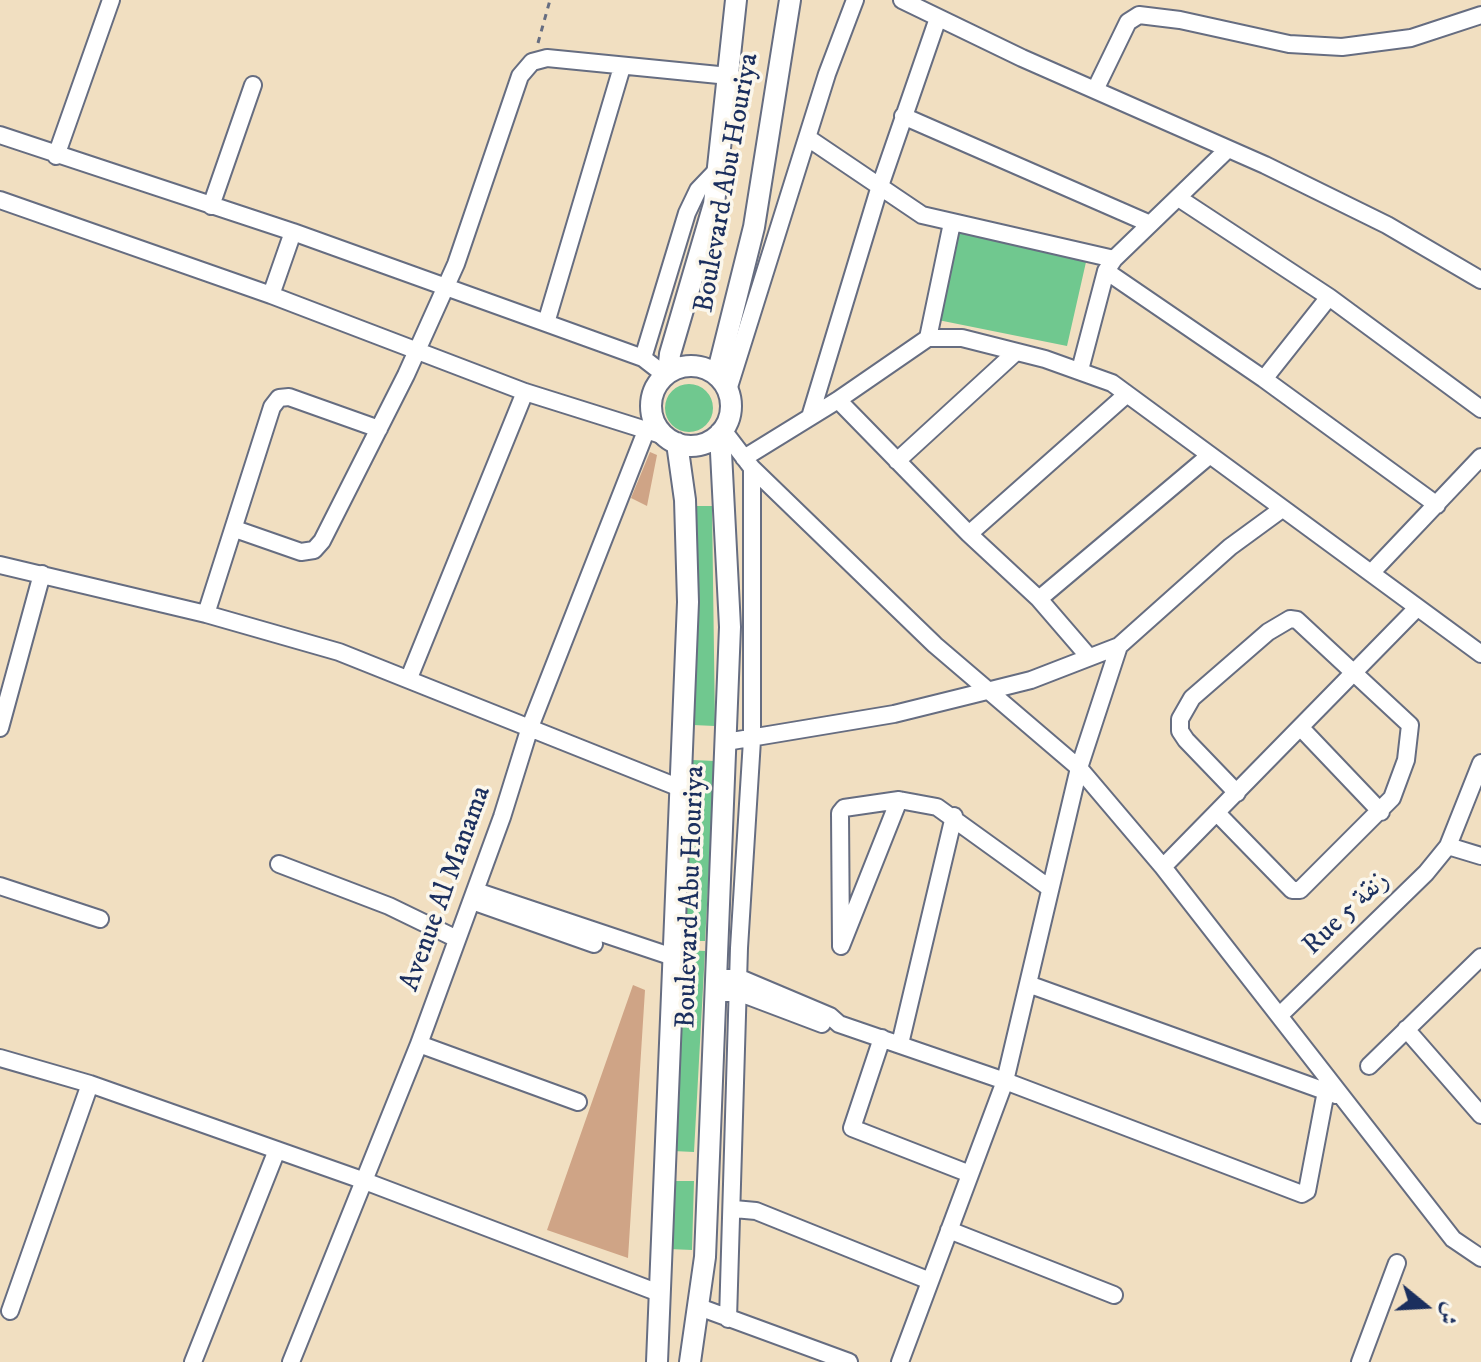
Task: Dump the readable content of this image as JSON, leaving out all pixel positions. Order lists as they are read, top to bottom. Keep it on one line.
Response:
{"streets":{"main road":["Boulevard Abu Houriya"],"street":["Avenue Al Manama","Rue 5 زنقة"]},"crossings":[["Boulevard Abu Houriya","Avenue Al Manama"]],"north":"right"}
